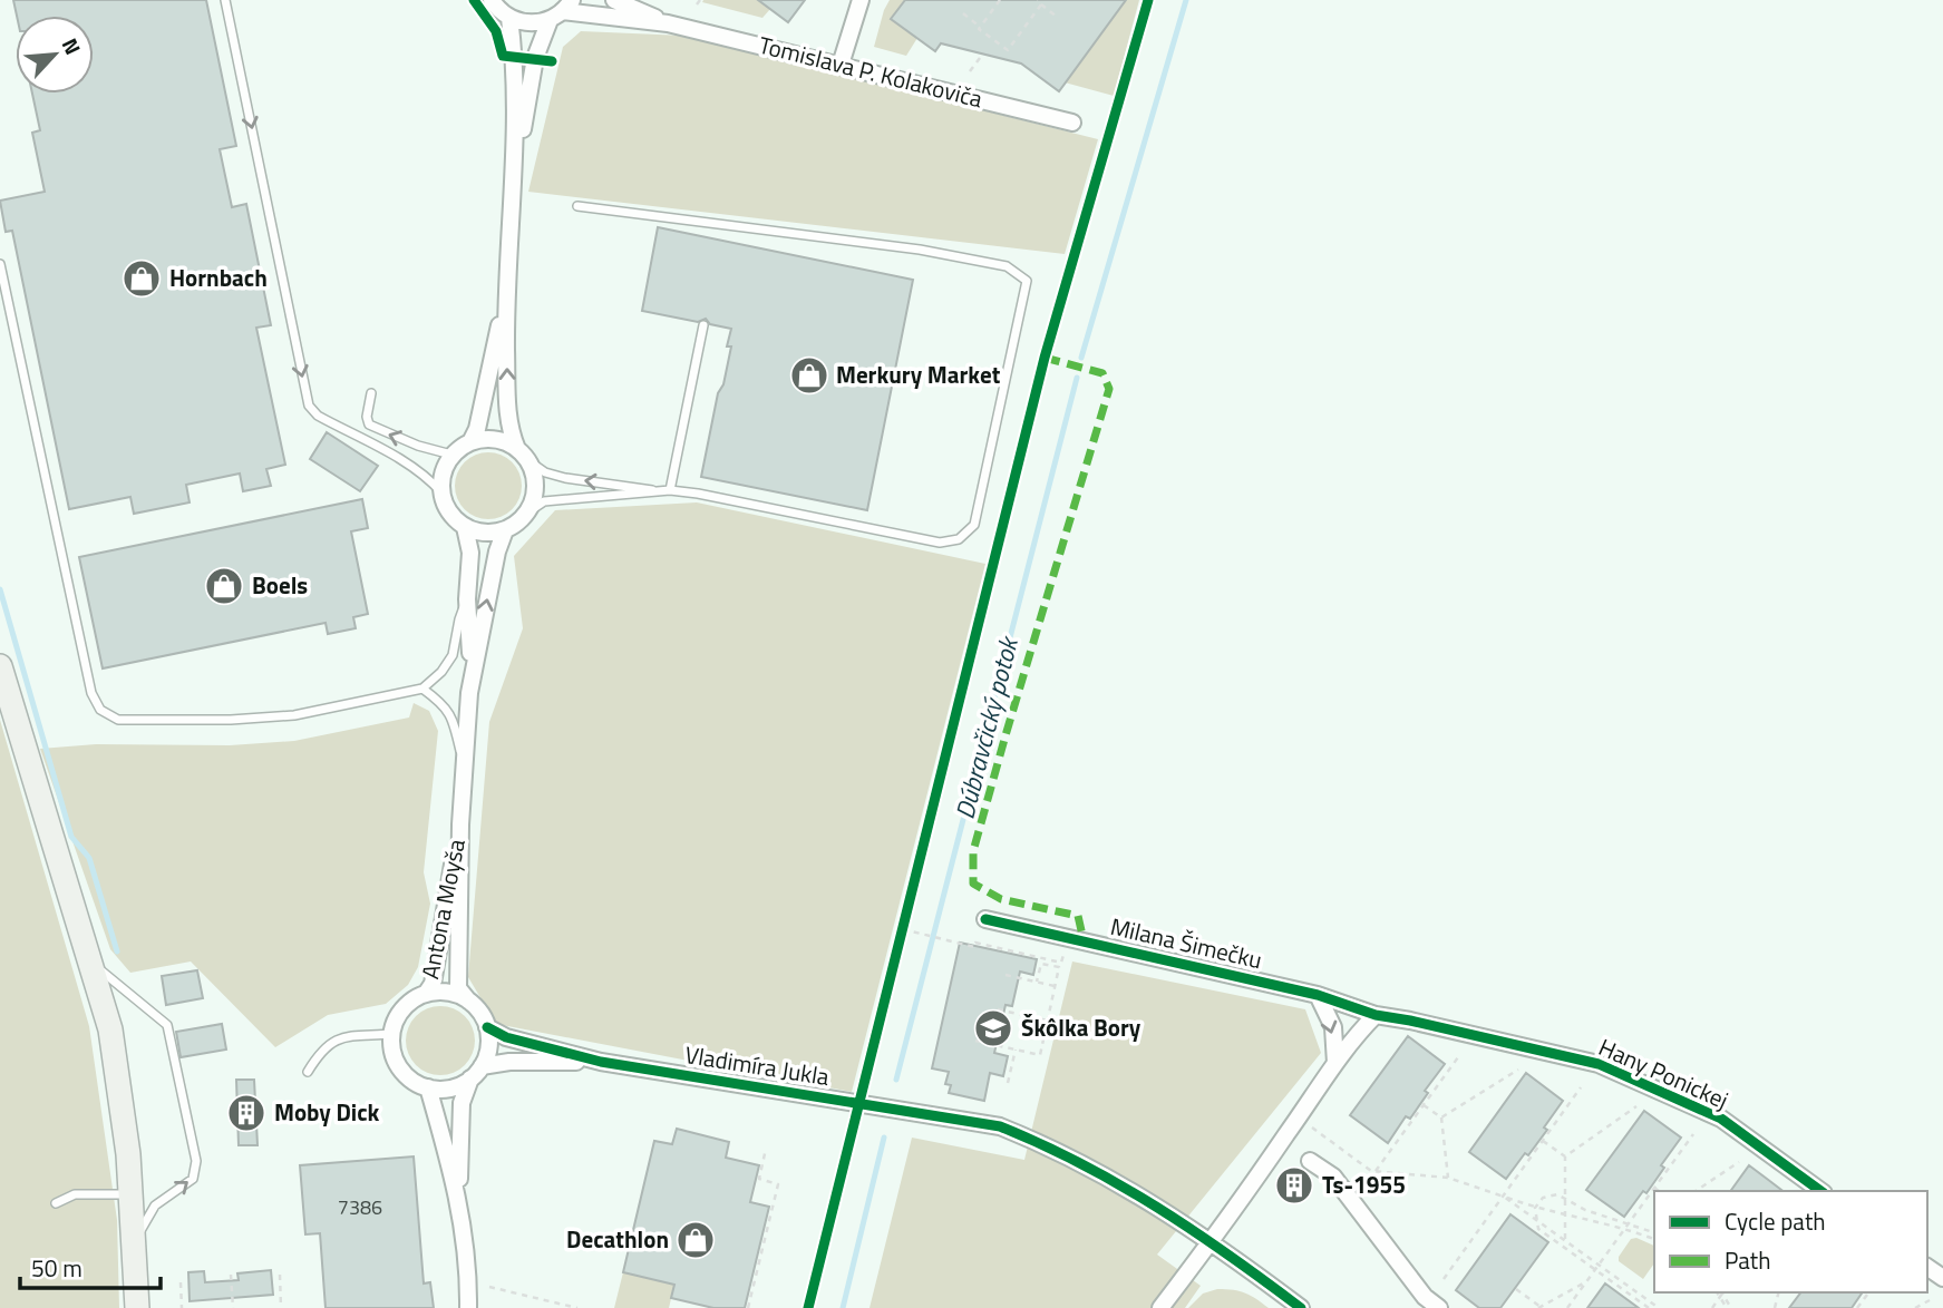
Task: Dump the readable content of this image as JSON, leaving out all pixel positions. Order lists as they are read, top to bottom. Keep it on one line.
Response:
{"streets":{"street":["Tomislava P. Kolakoviča","Antona Moyša","Milana Šimečku","Vladimíra Jukla","Hany Ponickej"]},"crossings":[["Antona Moyša","Vladimíra Jukla"],["Milana Šimečku","Hany Ponickej"]],"water":["Dúbravčický potok"],"places":{"shop":["Hornbach","Merkury Market","Boels","Decathlon"],"school or university":["Škôlka Bory"],"building":["Moby Dick","Ts-1955"]},"house_numbers":["7386"],"legend":["Cycle path","Path"],"scale_bar":"50 m","north":"top right"}
